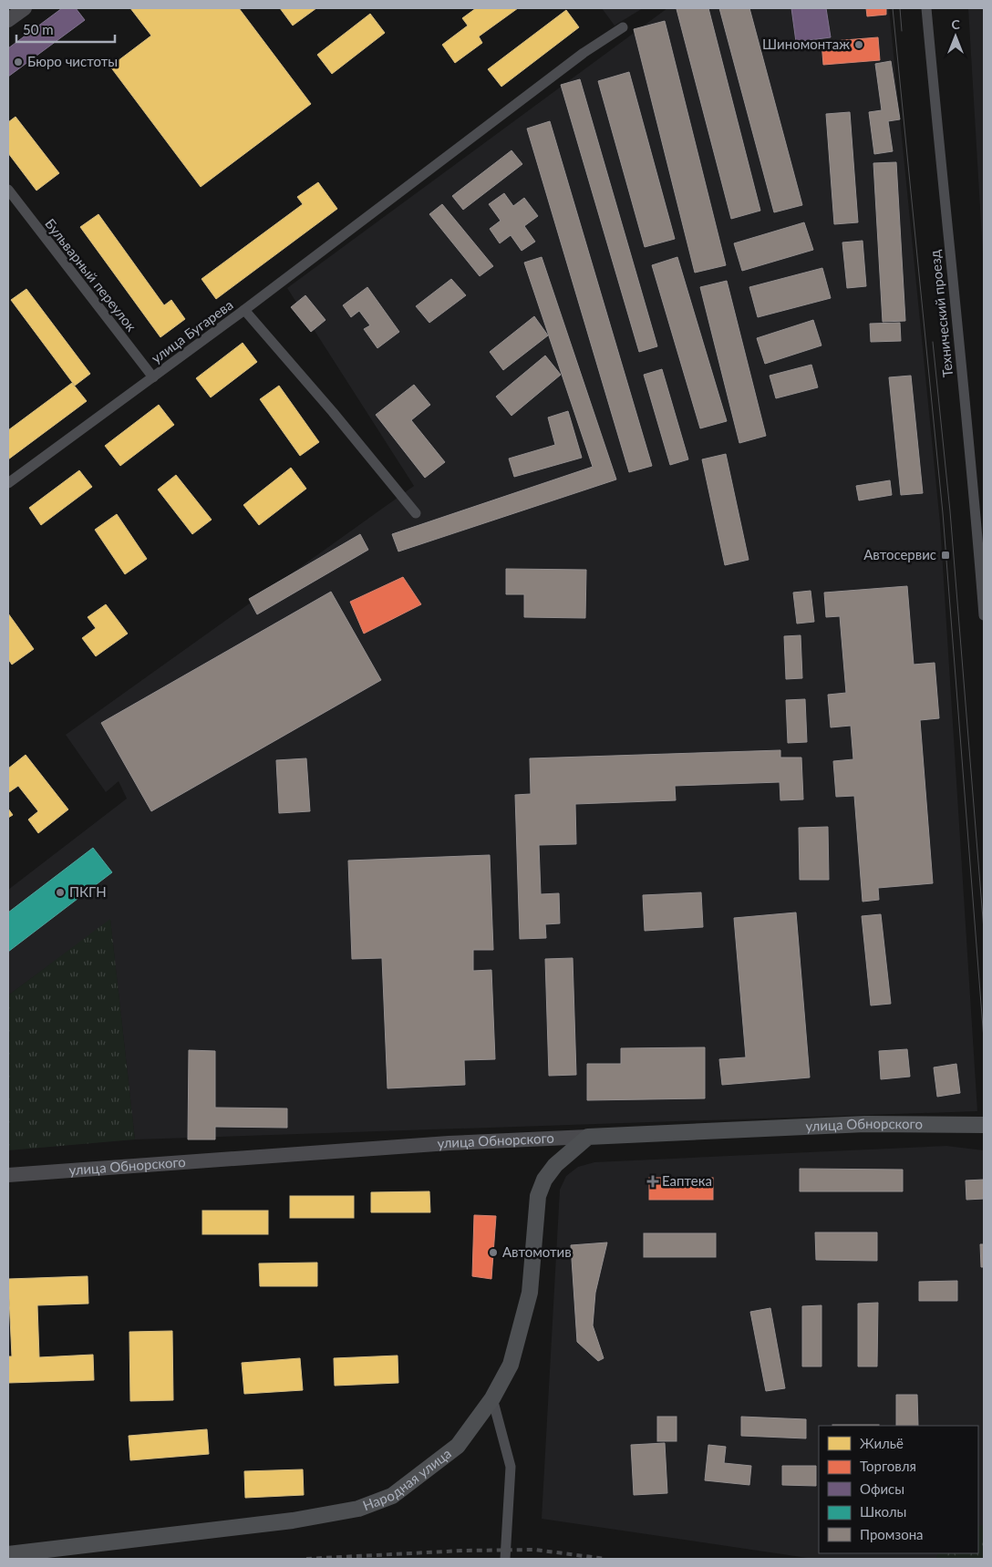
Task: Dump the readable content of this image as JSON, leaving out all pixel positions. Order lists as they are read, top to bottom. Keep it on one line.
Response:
{"streets":{"main road":["улица Обнорского","Народная улица"],"street":["Бульварный переулок","Технический проезд","улица Бугарева"]},"crossings":[["Бульварный переулок","улица Бугарева"],["улица Обнорского","Народная улица"]],"places":{"other":["Шиномонтаж","Бюро чистоты","ПКГН","Автомотив"],"transit":["Автосервис"],"health":["Еаптека"]},"legend":["Жильё","Торговля","Офисы","Школы","Промзона"],"scale_bar":"50 m","north":"top"}
